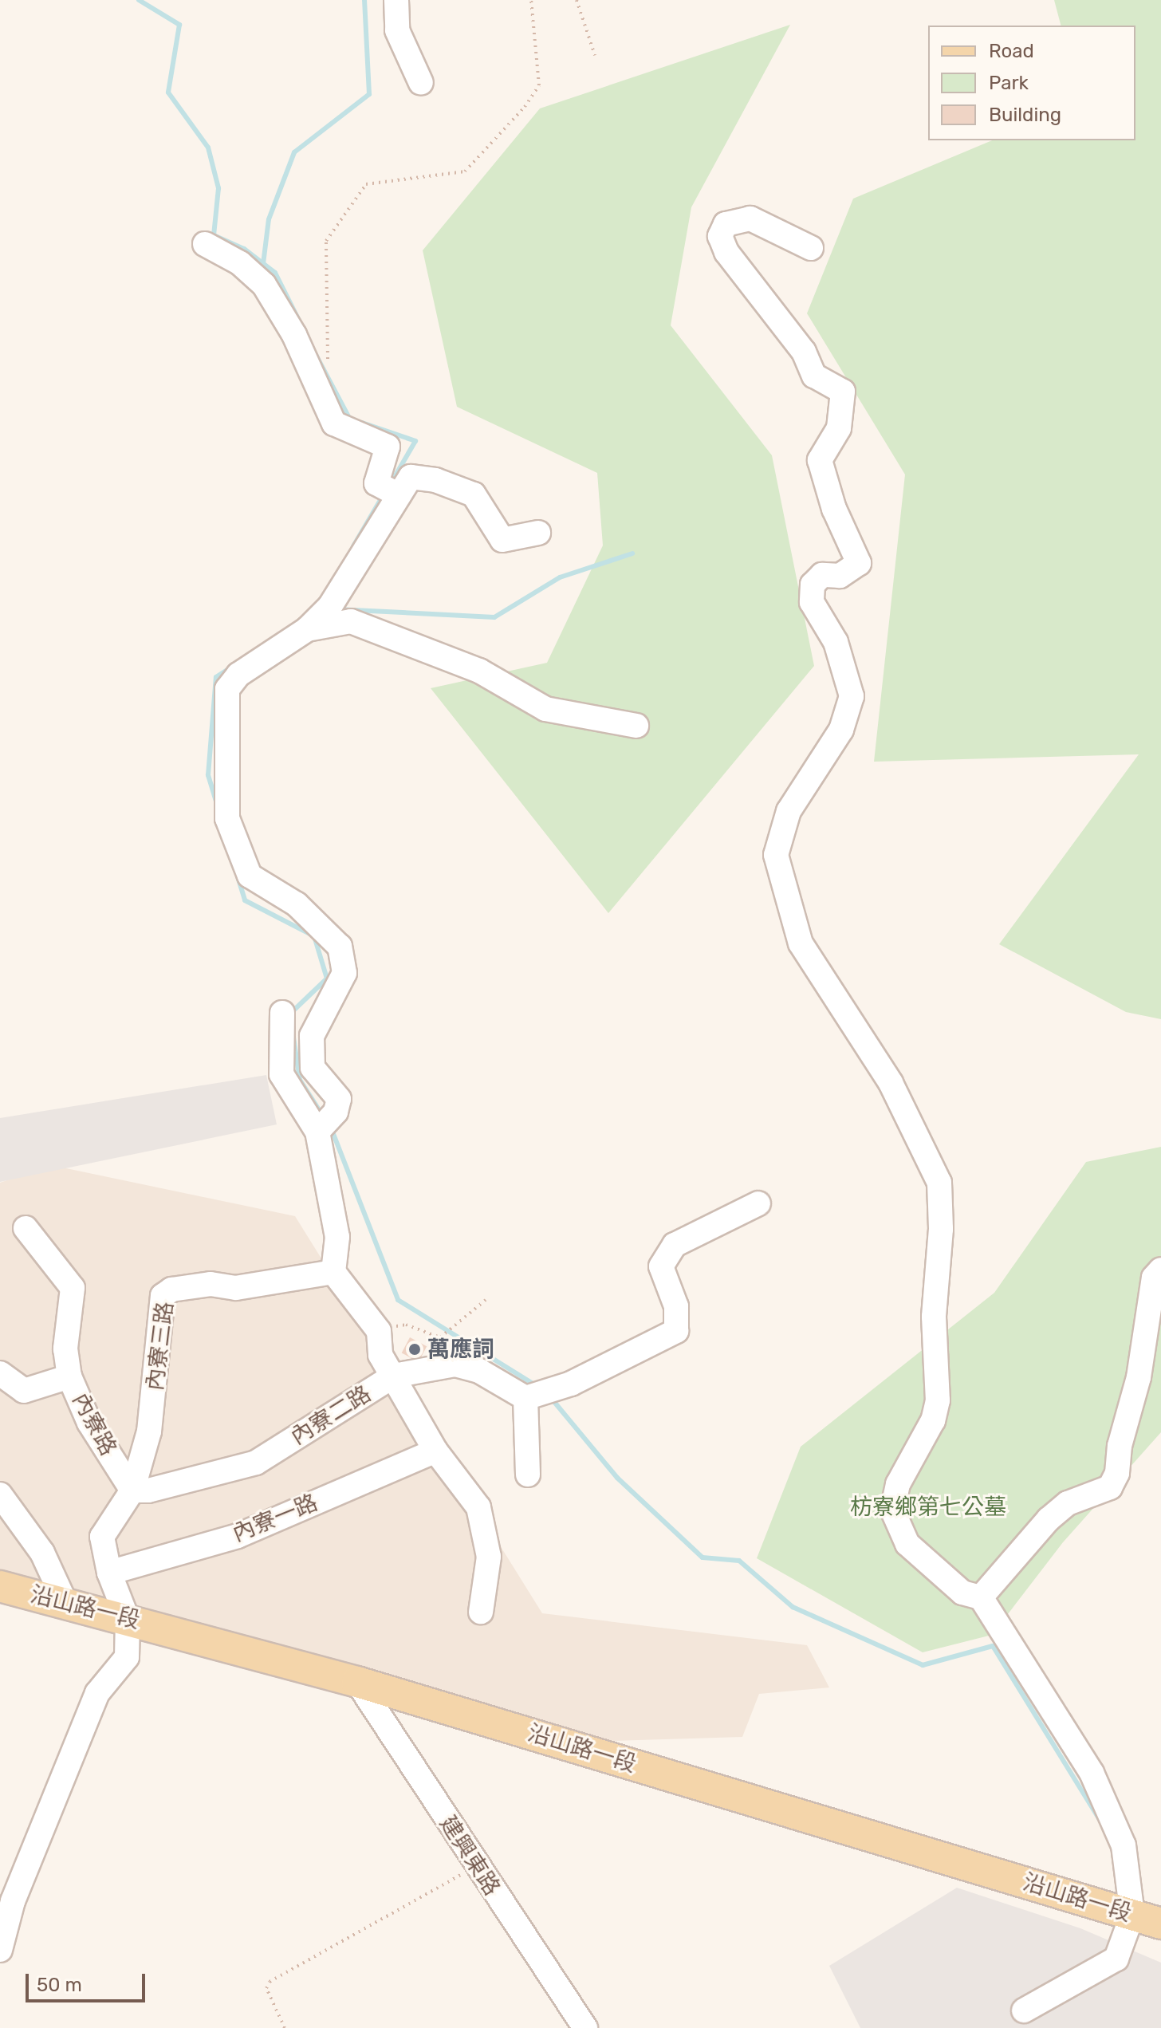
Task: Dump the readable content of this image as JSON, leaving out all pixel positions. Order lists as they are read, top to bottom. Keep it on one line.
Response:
{"streets":{"main road":["沿山路一段"],"street":["內寮三路","內寮二路","內寮路","內寮一路","建興東路"]},"crossings":[["內寮三路","內寮二路"],["內寮三路","內寮路"],["內寮二路","內寮路"],["沿山路一段","建興東路"]],"parks":["枋寮鄉第七公墓"],"places":["萬應詞"],"legend":["Road","Park","Building"],"scale_bar":"50 m"}
